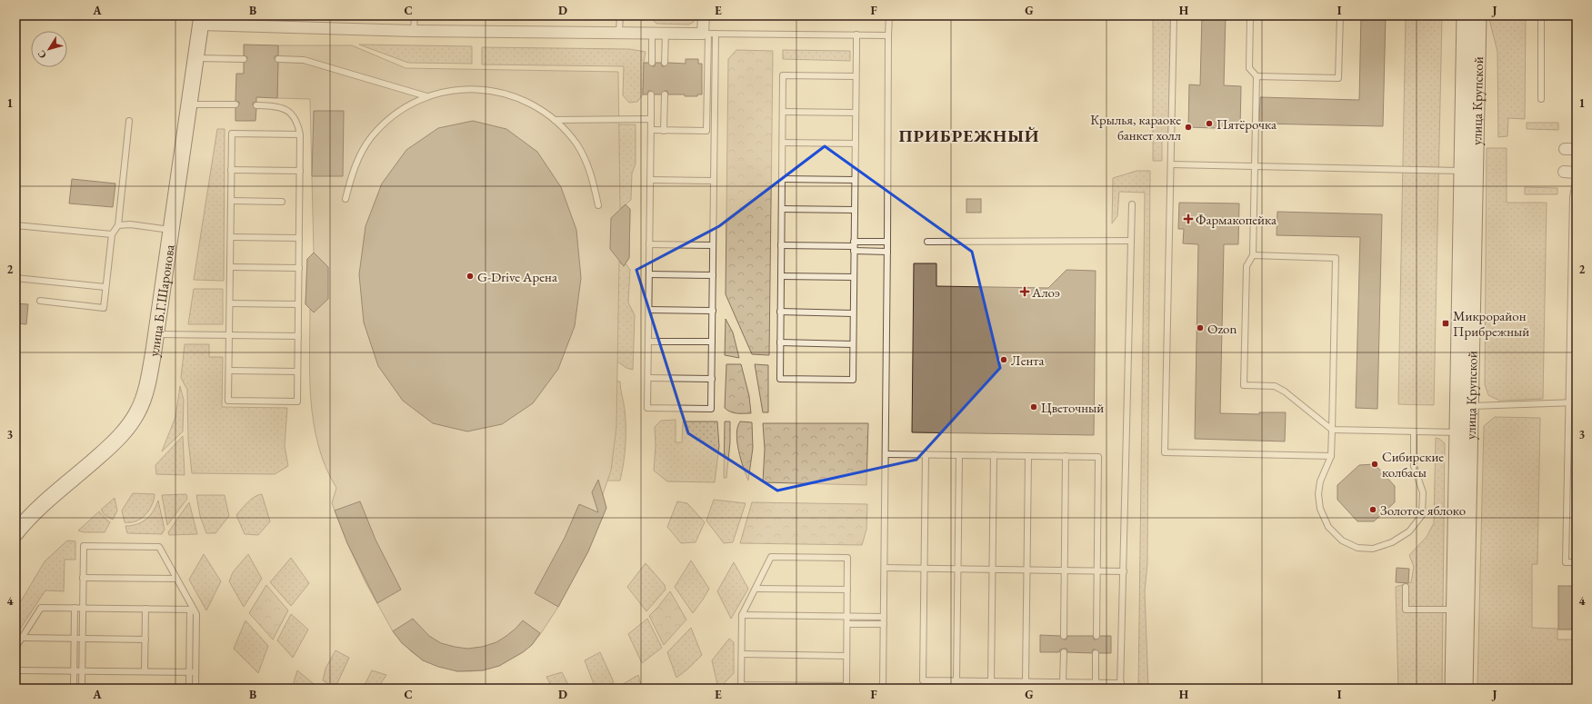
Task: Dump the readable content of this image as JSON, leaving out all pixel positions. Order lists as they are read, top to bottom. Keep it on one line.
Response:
{"streets":{"main road":["улица Крупской","улица Б.Г.Шаронова"]},"districts":["ПРИБРЕЖНЫЙ"],"places":{"other":["Пятёрочка","Крылья, караоке банкет холл","G-Drive Арена","Ozon","Лента","Цветочный","Сибирские колбасы","Золотое яблоко"],"health":["Фармакопейка","Алоэ"],"transit":["Микрорайон Прибрежный"]},"north":"bottom left","grid":{"columns":["A","B","C","D","E","F","G","H","I","J"],"rows":["1","2","3","4"]}}
